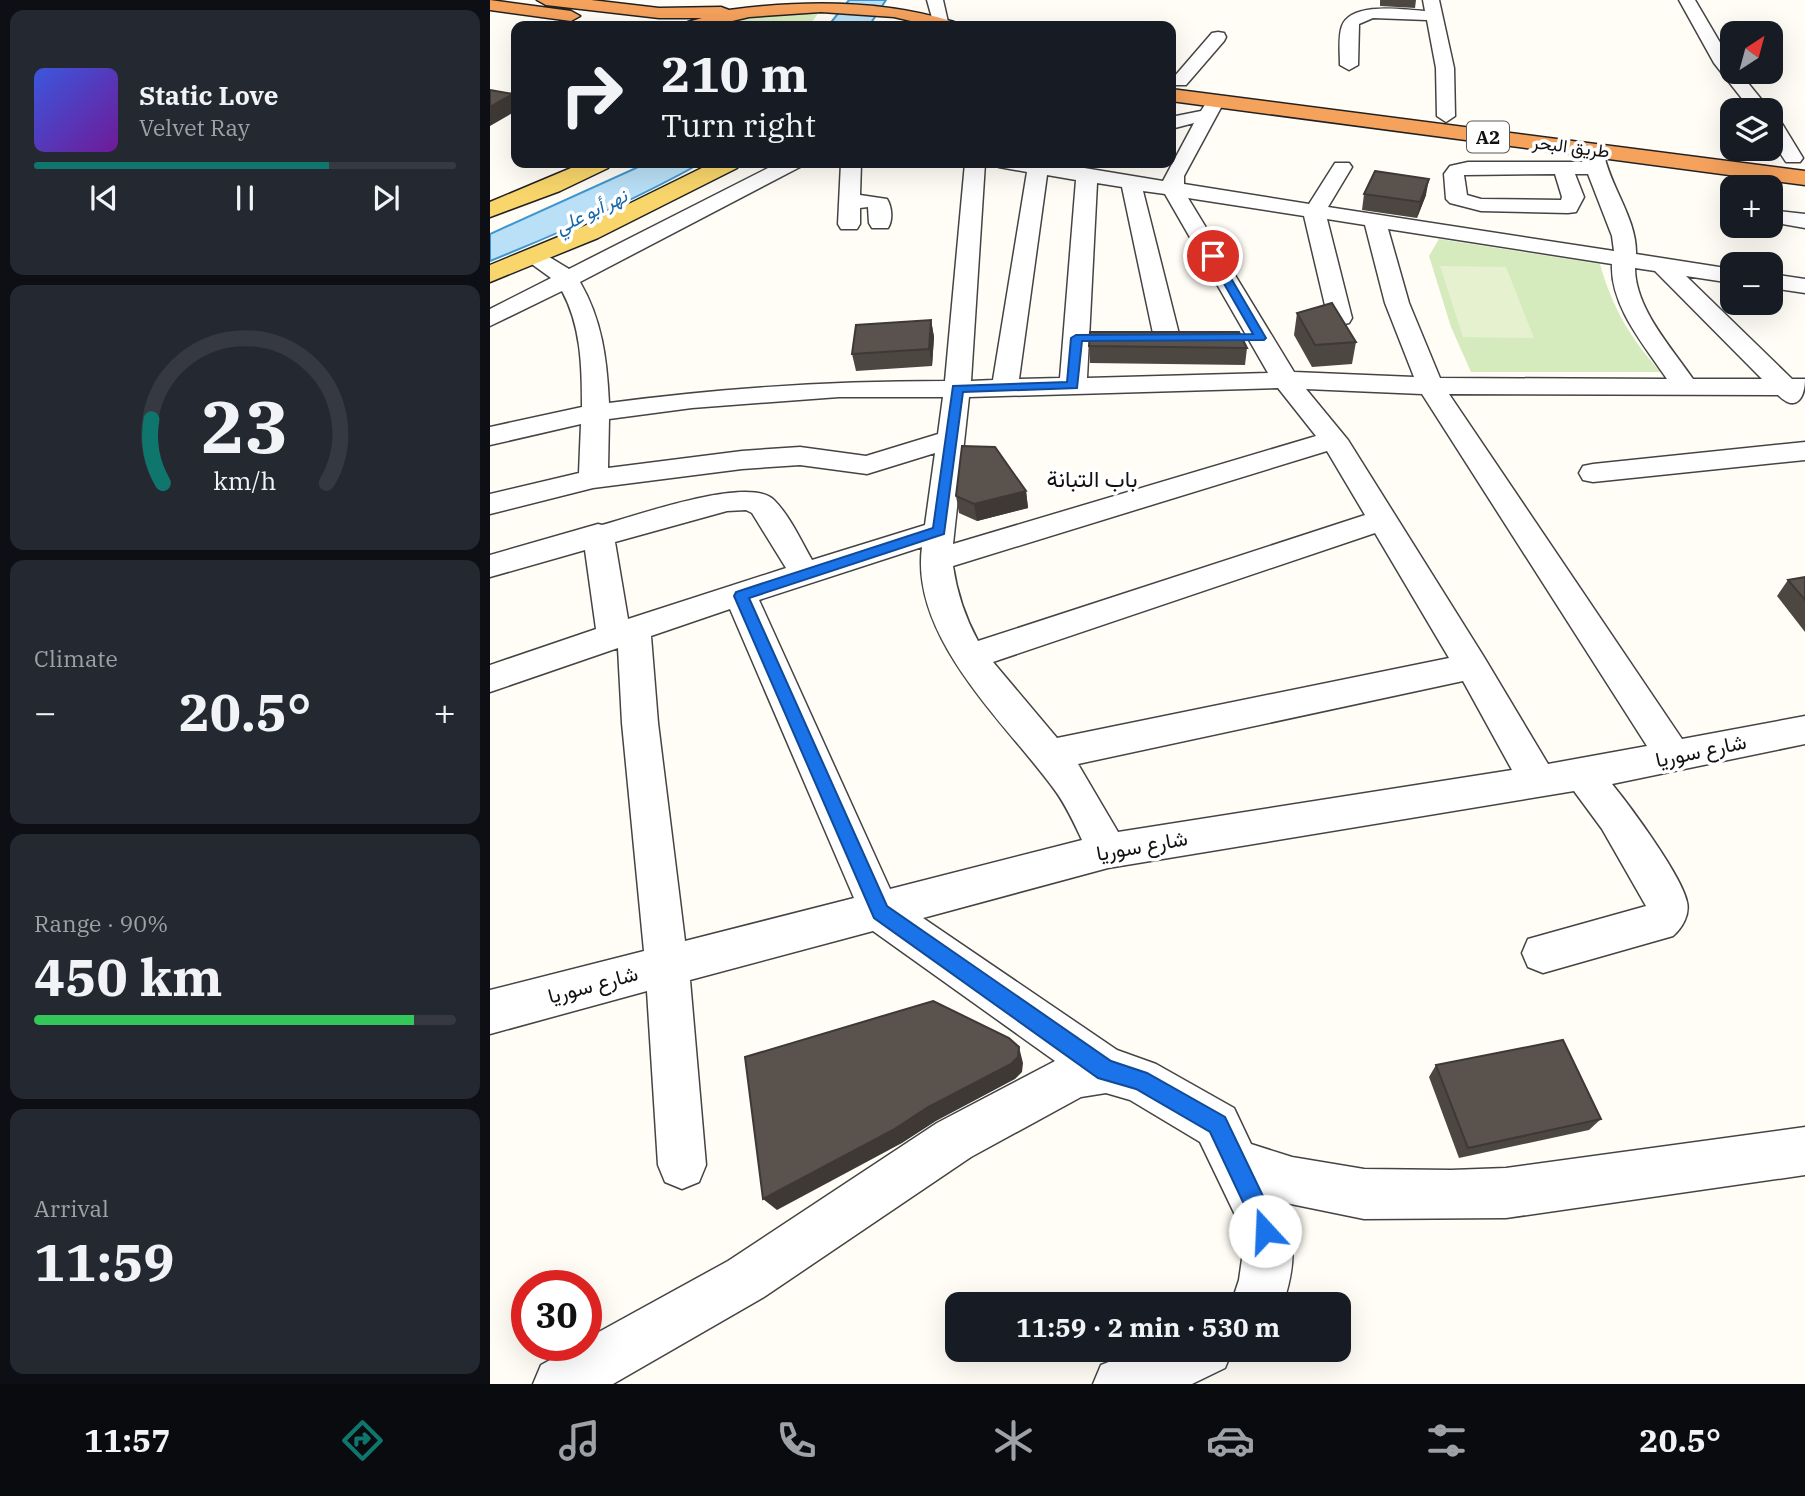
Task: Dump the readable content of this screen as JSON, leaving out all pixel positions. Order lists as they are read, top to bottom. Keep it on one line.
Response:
{"streets":{"highway":["A2","طريق البحر"],"street":["شارع سوريا"]},"districts":["باب التبانة"],"water":["نهر أبو علي"],"north":"top right","page":{"map_buttons":["+","−"],"turn":["210 m","Turn right"],"song":["Static Love","Velvet Ray"],"tile":["Climate",["Range · 90%","450 km"],["Arrival","11:59"]],"heat":["−","20.5°","+"],"limit":"30","trip":"11:59 · 2 min · 530 m","tabs":["11:57","20.5°"],"gauge":["23","km/h"]}}
